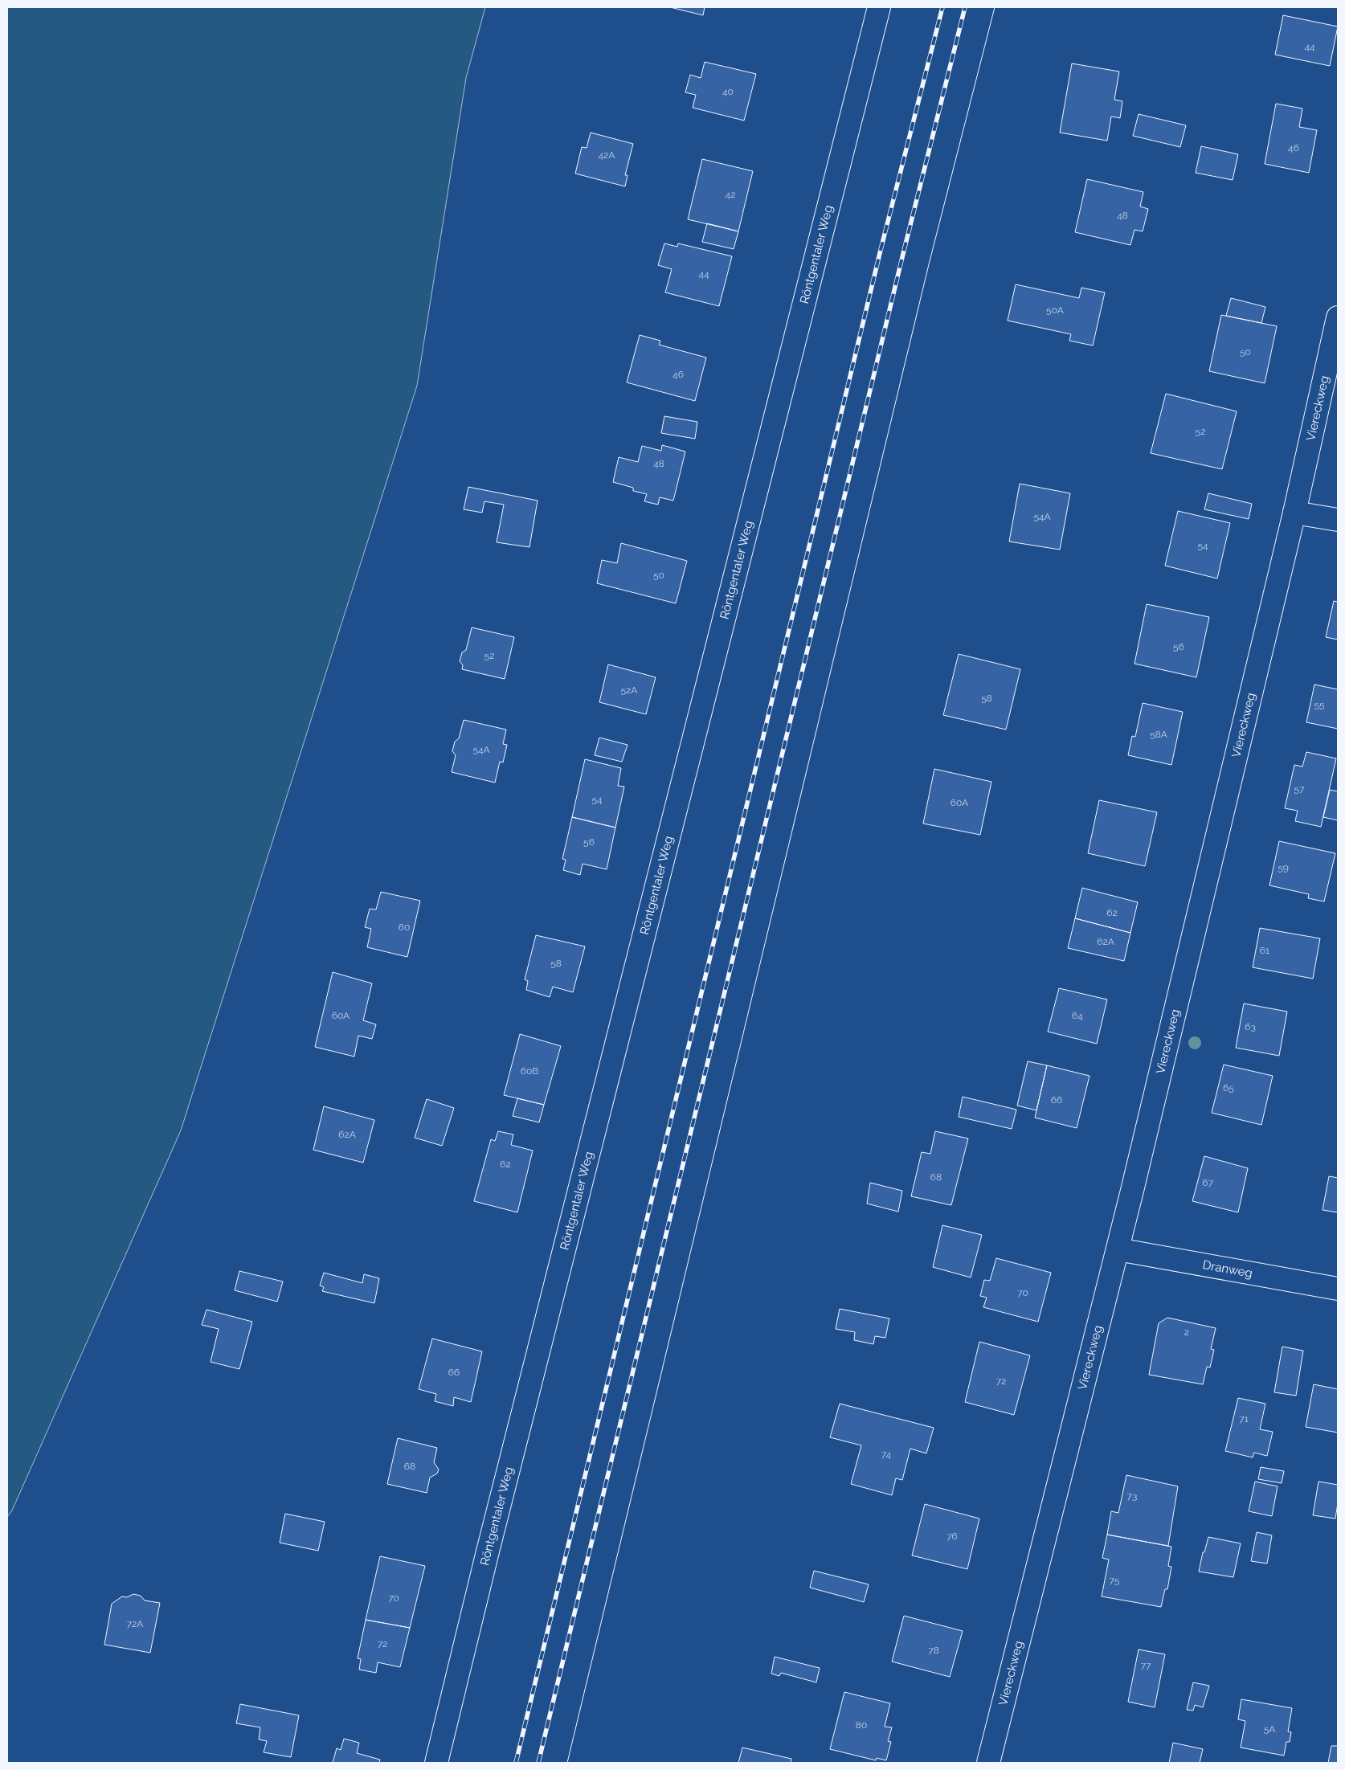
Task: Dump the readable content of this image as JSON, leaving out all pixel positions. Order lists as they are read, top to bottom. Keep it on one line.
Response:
{"streets":{"street":["Röntgentaler Weg","Viereckweg","Dranweg"]},"crossings":[["Viereckweg","Dranweg"]],"house_numbers":["44","40","46","42A","42","48","44","50A","50","46","52","48","54A","54","50","56","52","52A","58","55","58A","54A","57","54","60A","56","59","62","60","62A","61","58","60A","64","63","60B","65","66","62A","62","68","67","70","2","66","72","71","74","68","73","76","75","70","72A","72","78","77","80","5A"]}
